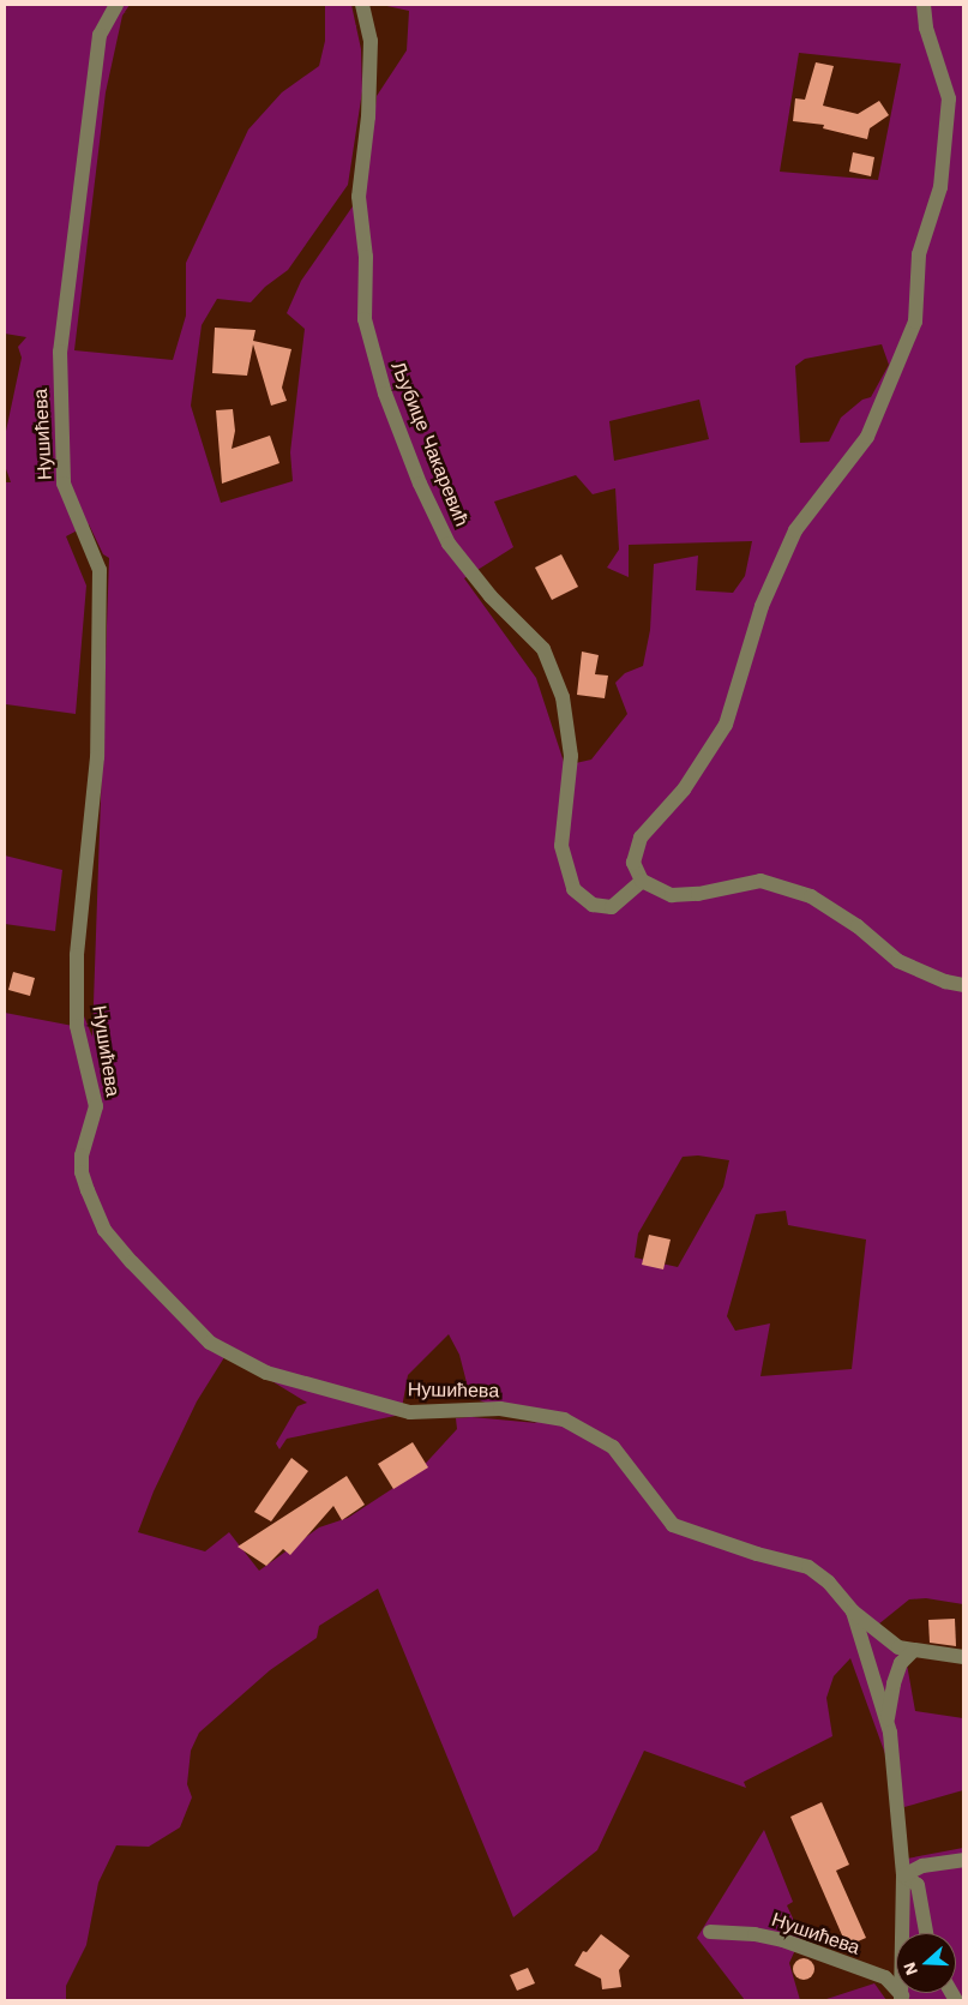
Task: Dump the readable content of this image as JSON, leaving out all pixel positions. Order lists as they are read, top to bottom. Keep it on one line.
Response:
{"streets":{"street":["Нушићева","Љубице Чакаревић"]},"north":"left"}
